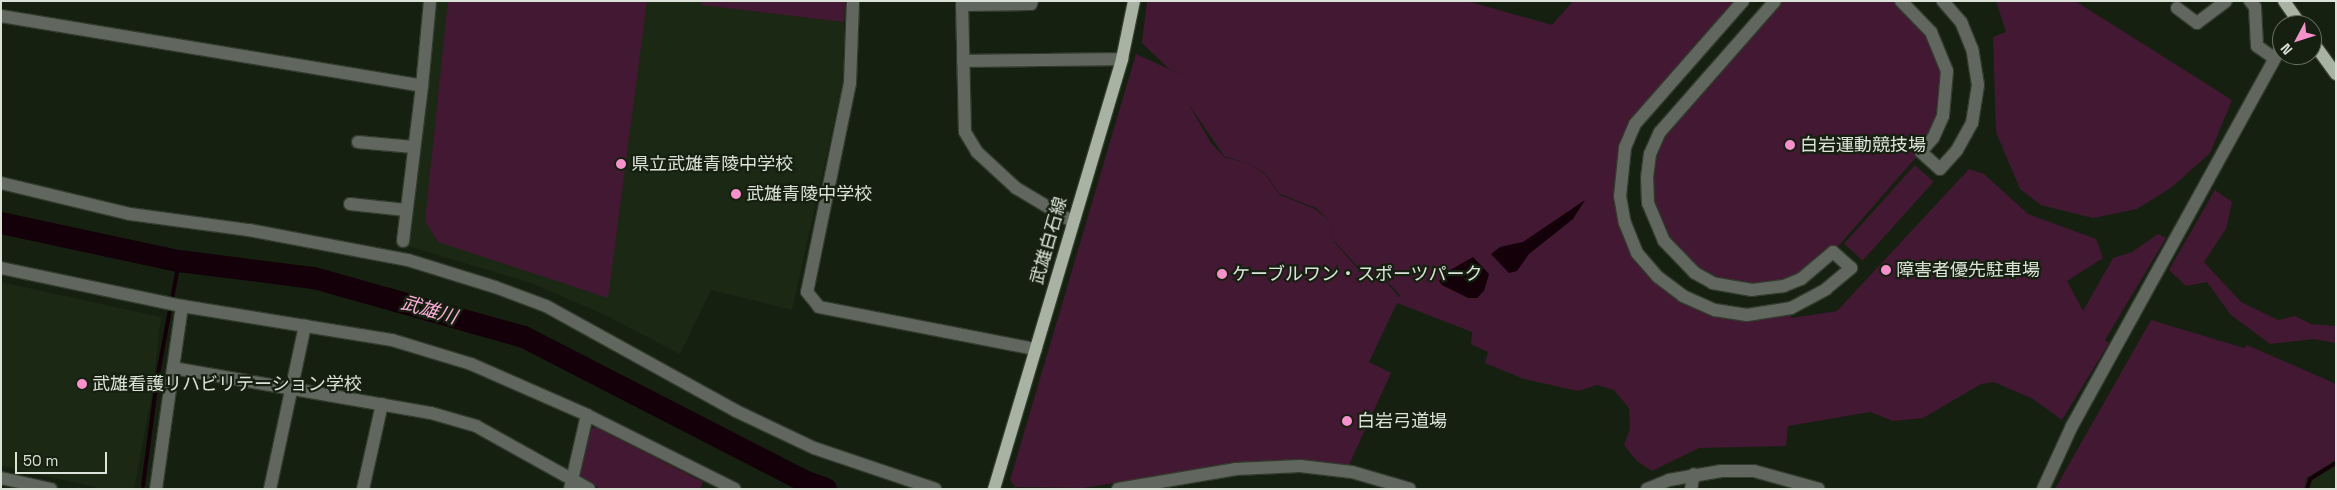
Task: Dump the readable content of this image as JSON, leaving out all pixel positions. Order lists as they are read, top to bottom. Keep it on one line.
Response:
{"streets":{"main road":["武雄白石線"]},"water":["武雄川"],"places":["白岩運動競技場","県立武雄青陵中学校","武雄青陵中学校","障害者優先駐車場","ケーブルワン・スポーツパーク","武雄看護リハビリテーション学校","白岩弓道場"],"scale_bar":"50 m","north":"bottom left"}
